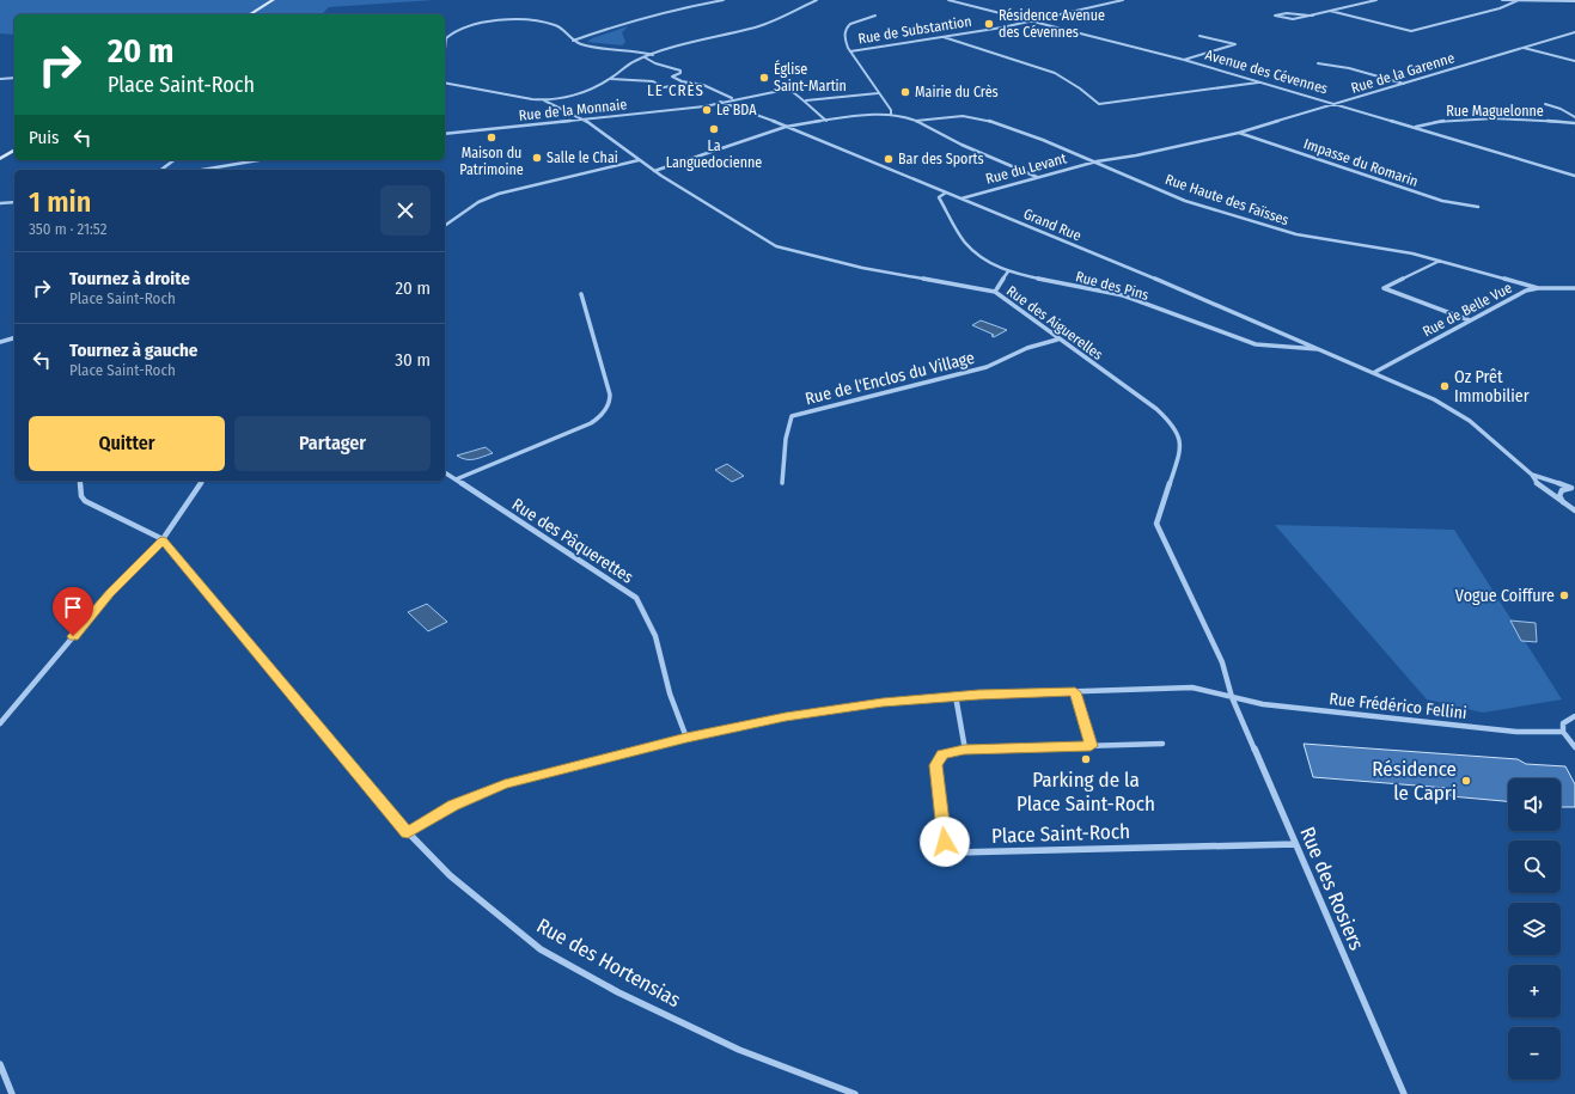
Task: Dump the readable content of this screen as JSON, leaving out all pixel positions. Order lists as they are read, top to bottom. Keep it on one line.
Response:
{"streets":{"street":["Rue de Substantion","Avenue des Cévennes","Rue de la Garenne","Rue de la Monnaie","Rue Maguelonne","Impasse du Romarin","Rue du Levant","Rue Haute des Faïsses","Grand Rue","Rue des Pins","Rue de Belle Vue","Rue des Aiguerelles","Rue de l'Enclos du Village","Rue des Pâquerettes","Rue Frédérico Fellini","Place Saint-Roch","Rue des Rosiers","Rue des Hortensias"]},"crossings":[["Rue de Substantion","Avenue des Cévennes"],["Avenue des Cévennes","Rue de la Garenne"],["Avenue des Cévennes","Rue Maguelonne"],["Rue de la Garenne","Impasse du Romarin"],["Rue de la Garenne","Rue du Levant"],["Rue de la Garenne","Rue Haute des Faïsses"],["Rue de la Monnaie","Grand Rue"],["Rue de la Monnaie","Rue des Aiguerelles"],["Rue du Levant","Rue Haute des Faïsses"],["Rue du Levant","Grand Rue"],["Rue Haute des Faïsses","Rue de Belle Vue"],["Grand Rue","Rue des Pins"],["Grand Rue","Rue de Belle Vue"],["Rue des Aiguerelles","Rue de l'Enclos du Village"],["Rue des Aiguerelles","Rue Frédérico Fellini"],["Rue des Aiguerelles","Rue des Rosiers"],["Rue des Pâquerettes","Rue Frédérico Fellini"],["Rue Frédérico Fellini","Rue des Rosiers"],["Rue Frédérico Fellini","Rue des Hortensias"],["Place Saint-Roch","Rue des Rosiers"]],"districts":["LE CRÈS"],"places":["Résidence Avenue des Cévennes","Église Saint-Martin","Mairie du Crès","Le BDA","La Languedocienne","Maison du Patrimoine","Salle le Chai","Bar des Sports","Oz Prêt Immobilier","Vogue Coiffure","Parking de la Place Saint-Roch","Résidence le Capri"],"page":{"turn":["20 m","Place Saint-Roch"],"then":"Puis","heading":["1 min","350 m · 21:52"],"list":[{"name":"Tournez à droite","note":"Place Saint-Roch","value":"20 m"},{"name":"Tournez à gauche","note":"Place Saint-Roch","value":"30 m"}],"buttons":["Quitter","Partager"],"map_buttons":["+","−"]}}
